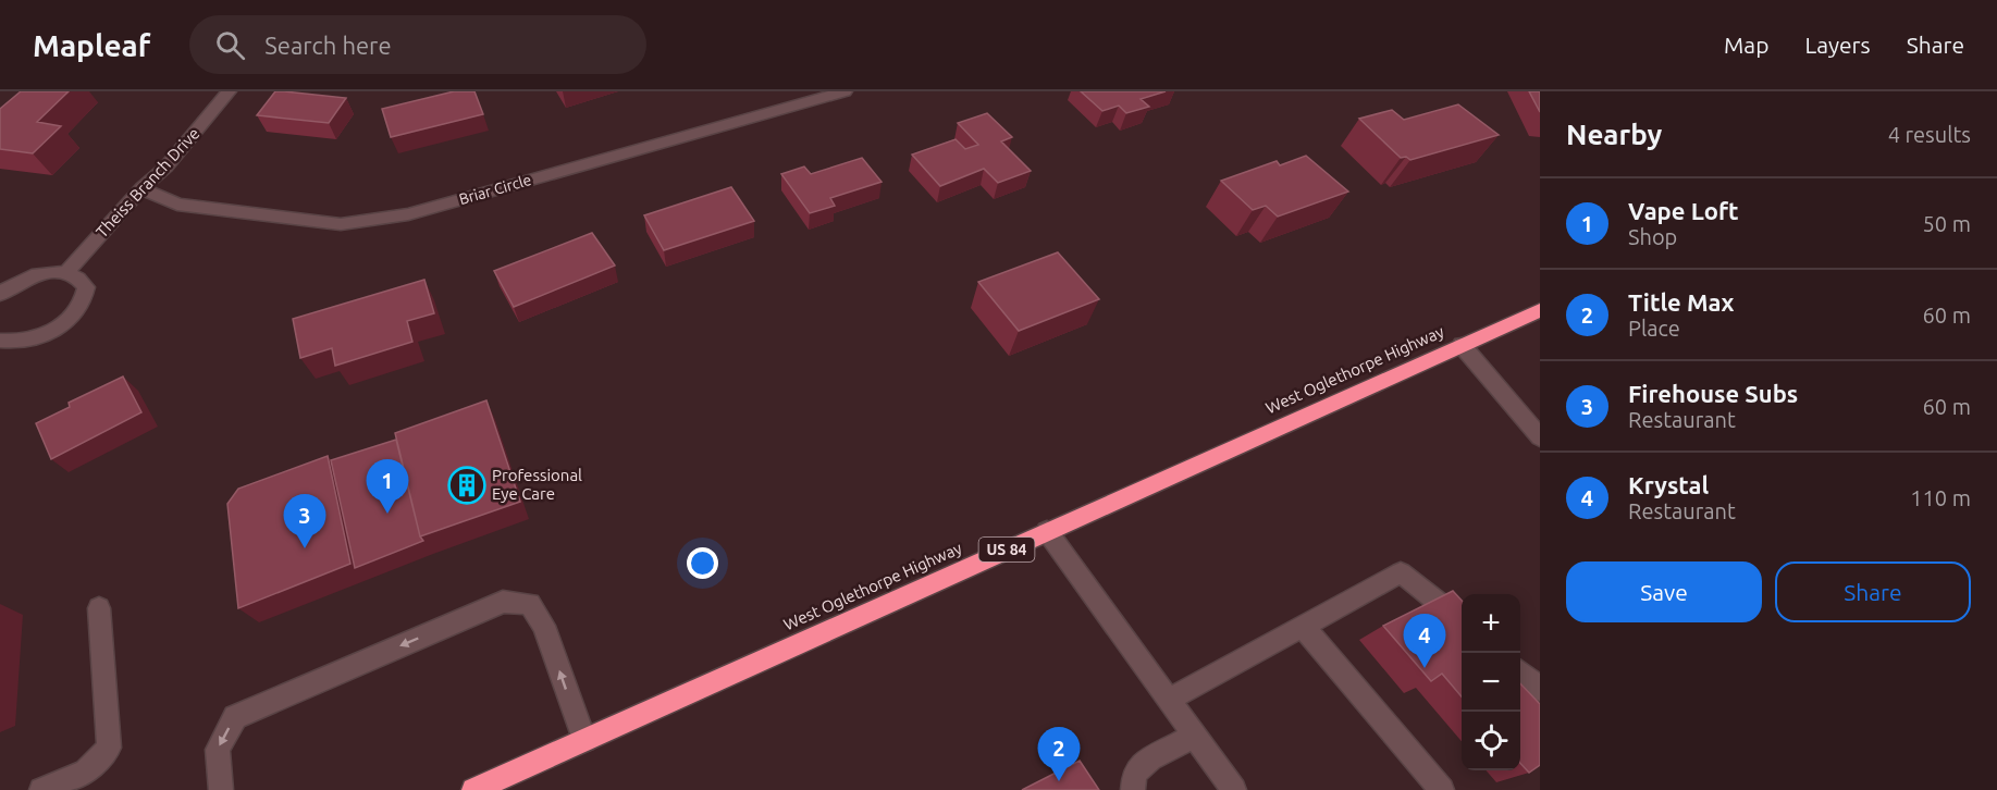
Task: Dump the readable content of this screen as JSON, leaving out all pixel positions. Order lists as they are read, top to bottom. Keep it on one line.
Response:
{"streets":{"highway":["West Oglethorpe Highway","US 84"],"street":["Theiss Branch Drive","Briar Circle"]},"crossings":[["Theiss Branch Drive","Briar Circle"]],"places":{"building":["Professional Eye Care"]},"page":{"header":"Mapleaf","search":"Search here","nav":["Map","Layers","Share"],"heading":["Nearby","4 results"],"list":[{"mark":"1","name":"Vape Loft","note":"Shop","value":"50 m"},{"mark":"2","name":"Title Max","note":"Place","value":"60 m"},{"mark":"3","name":"Firehouse Subs","note":"Restaurant","value":"60 m"},{"mark":"4","name":"Krystal","note":"Restaurant","value":"110 m"}],"pins":["1","3","4","2"],"buttons":["Save","Share"],"map_buttons":["+","−"]}}
